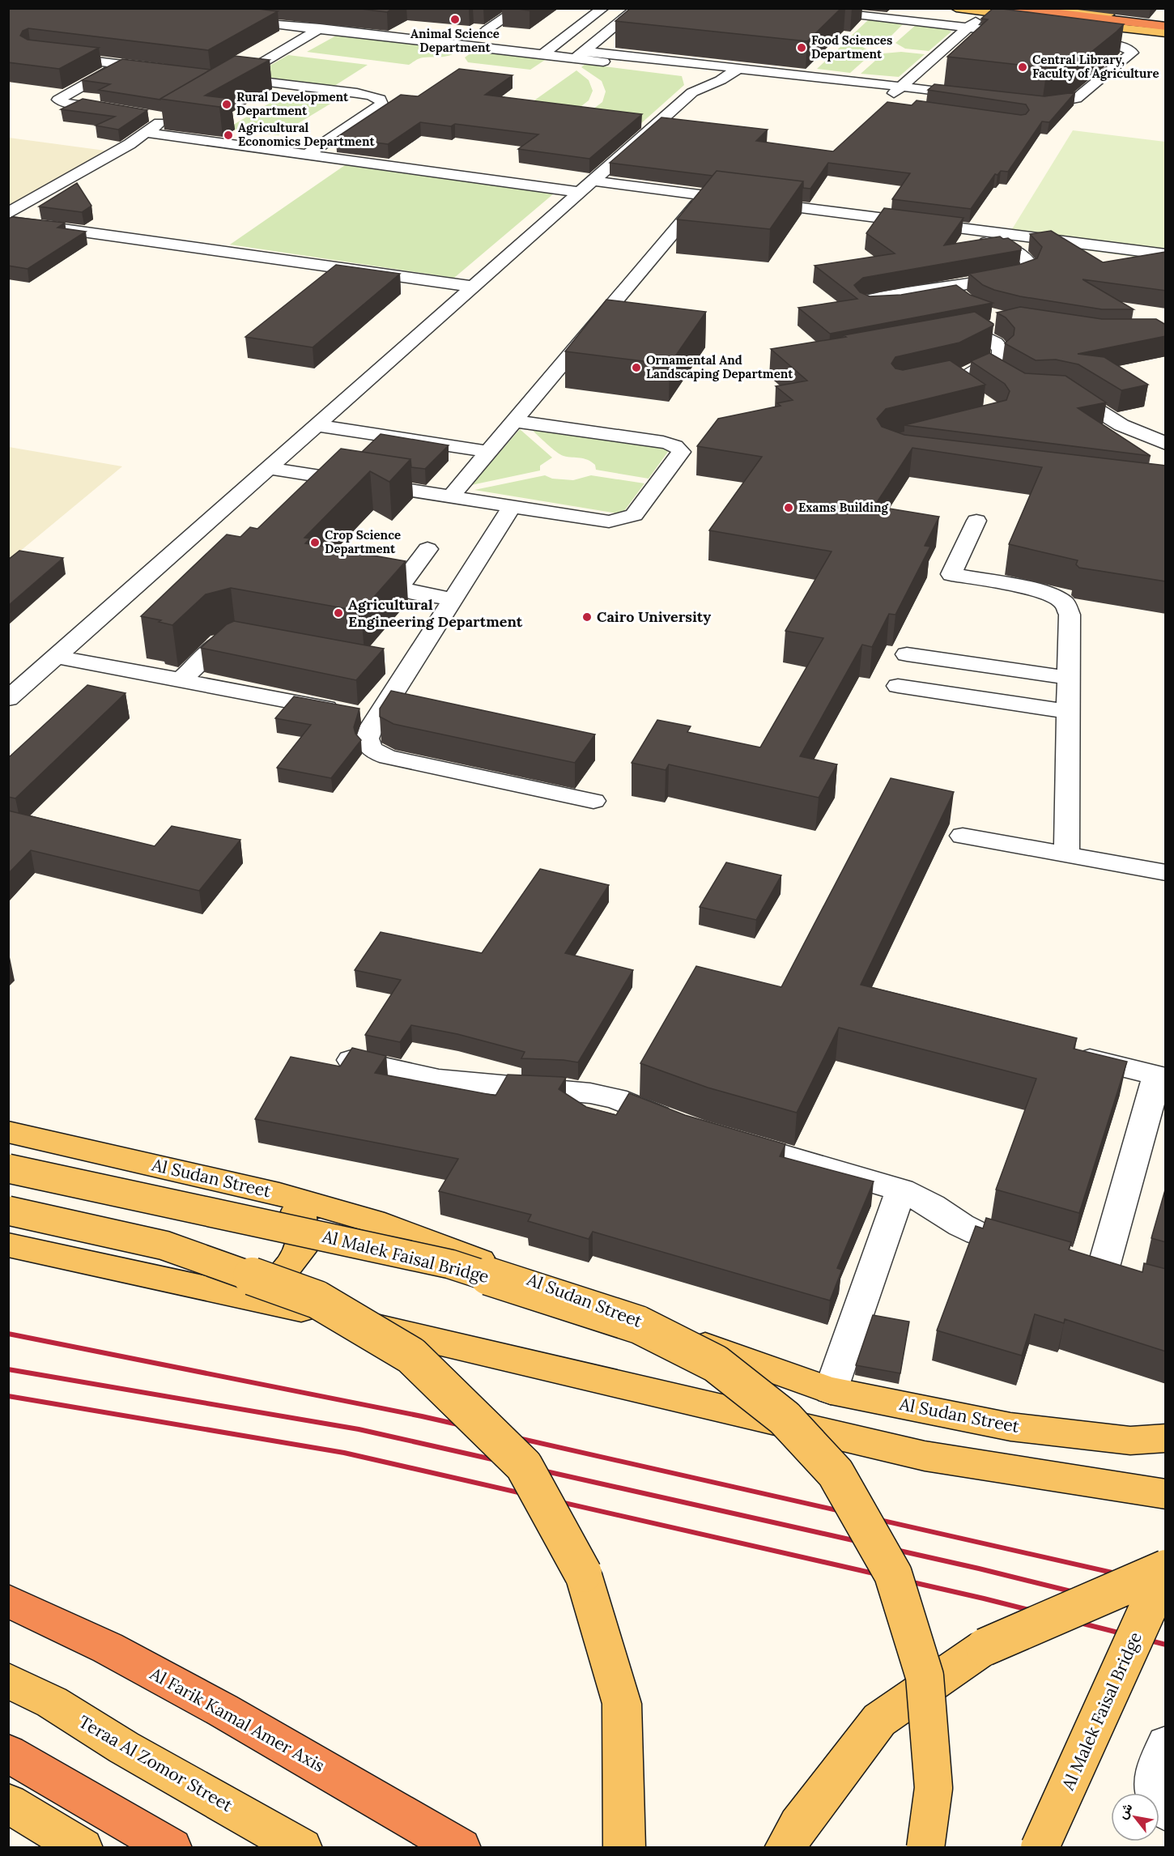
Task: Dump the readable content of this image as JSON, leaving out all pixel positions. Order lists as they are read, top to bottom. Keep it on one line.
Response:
{"streets":{"highway":["Al Farik Kamal Amer Axis"],"main road":["Al Sudan Street","Al Malek Faisal Bridge","Teraa Al Zomor Street"]},"places":["Animal Science Department","Food Sciences Department","Central Library, Faculty of Agriculture","Rural Development Department","Agricultural Economics Department","Ornamental And Landscaping Department","Exams Building","Crop Science Department","Agricultural Engineering Department","Cairo University"],"north":"top left"}
